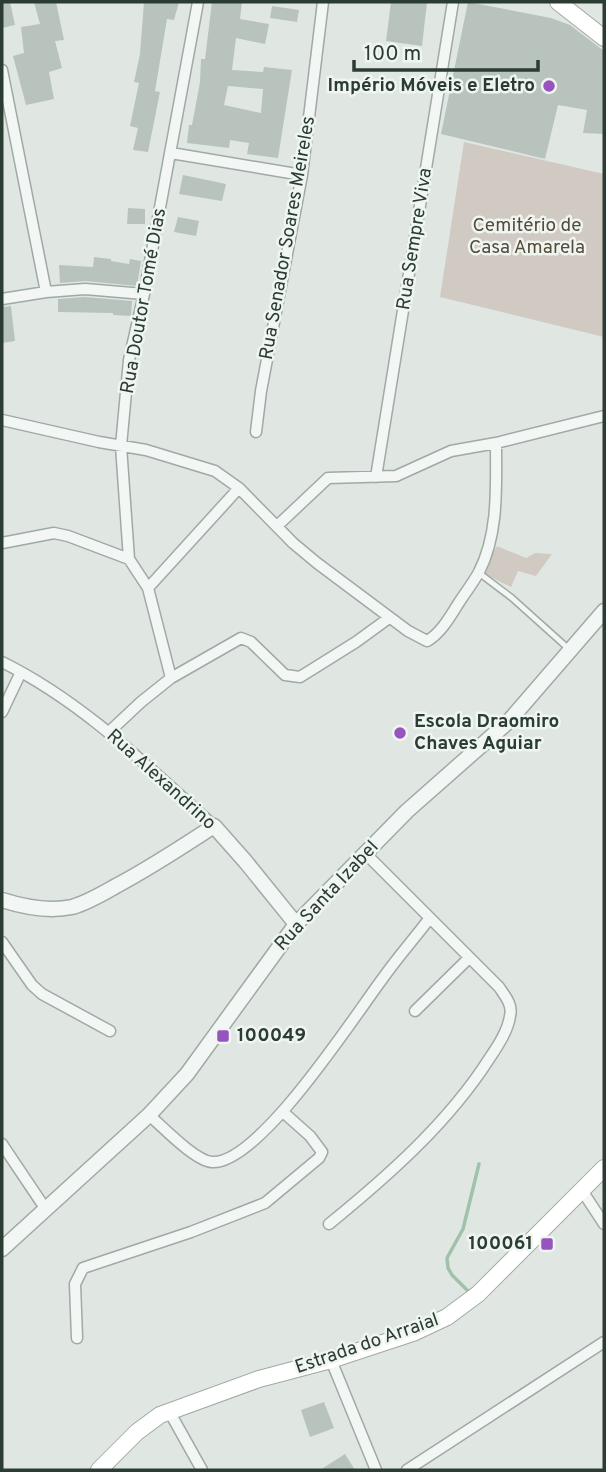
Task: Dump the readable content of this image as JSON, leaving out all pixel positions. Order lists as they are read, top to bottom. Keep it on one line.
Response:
{"streets":{"main road":["Estrada do Arraial"],"street":["Rua Senador Soares Meireles","Rua Sempre Viva","Rua Doutor Tomé Dias","Rua Alexandrino","Rua Santa Izabel"]},"crossings":[["Rua Alexandrino","Rua Santa Izabel"]],"parks":["Cemitério de Casa Amarela"],"places":{"other":["Império Móveis e Eletro","Escola Draomiro Chaves Aguiar"],"transit":["100049","100061"]},"scale_bar":"100 m"}
